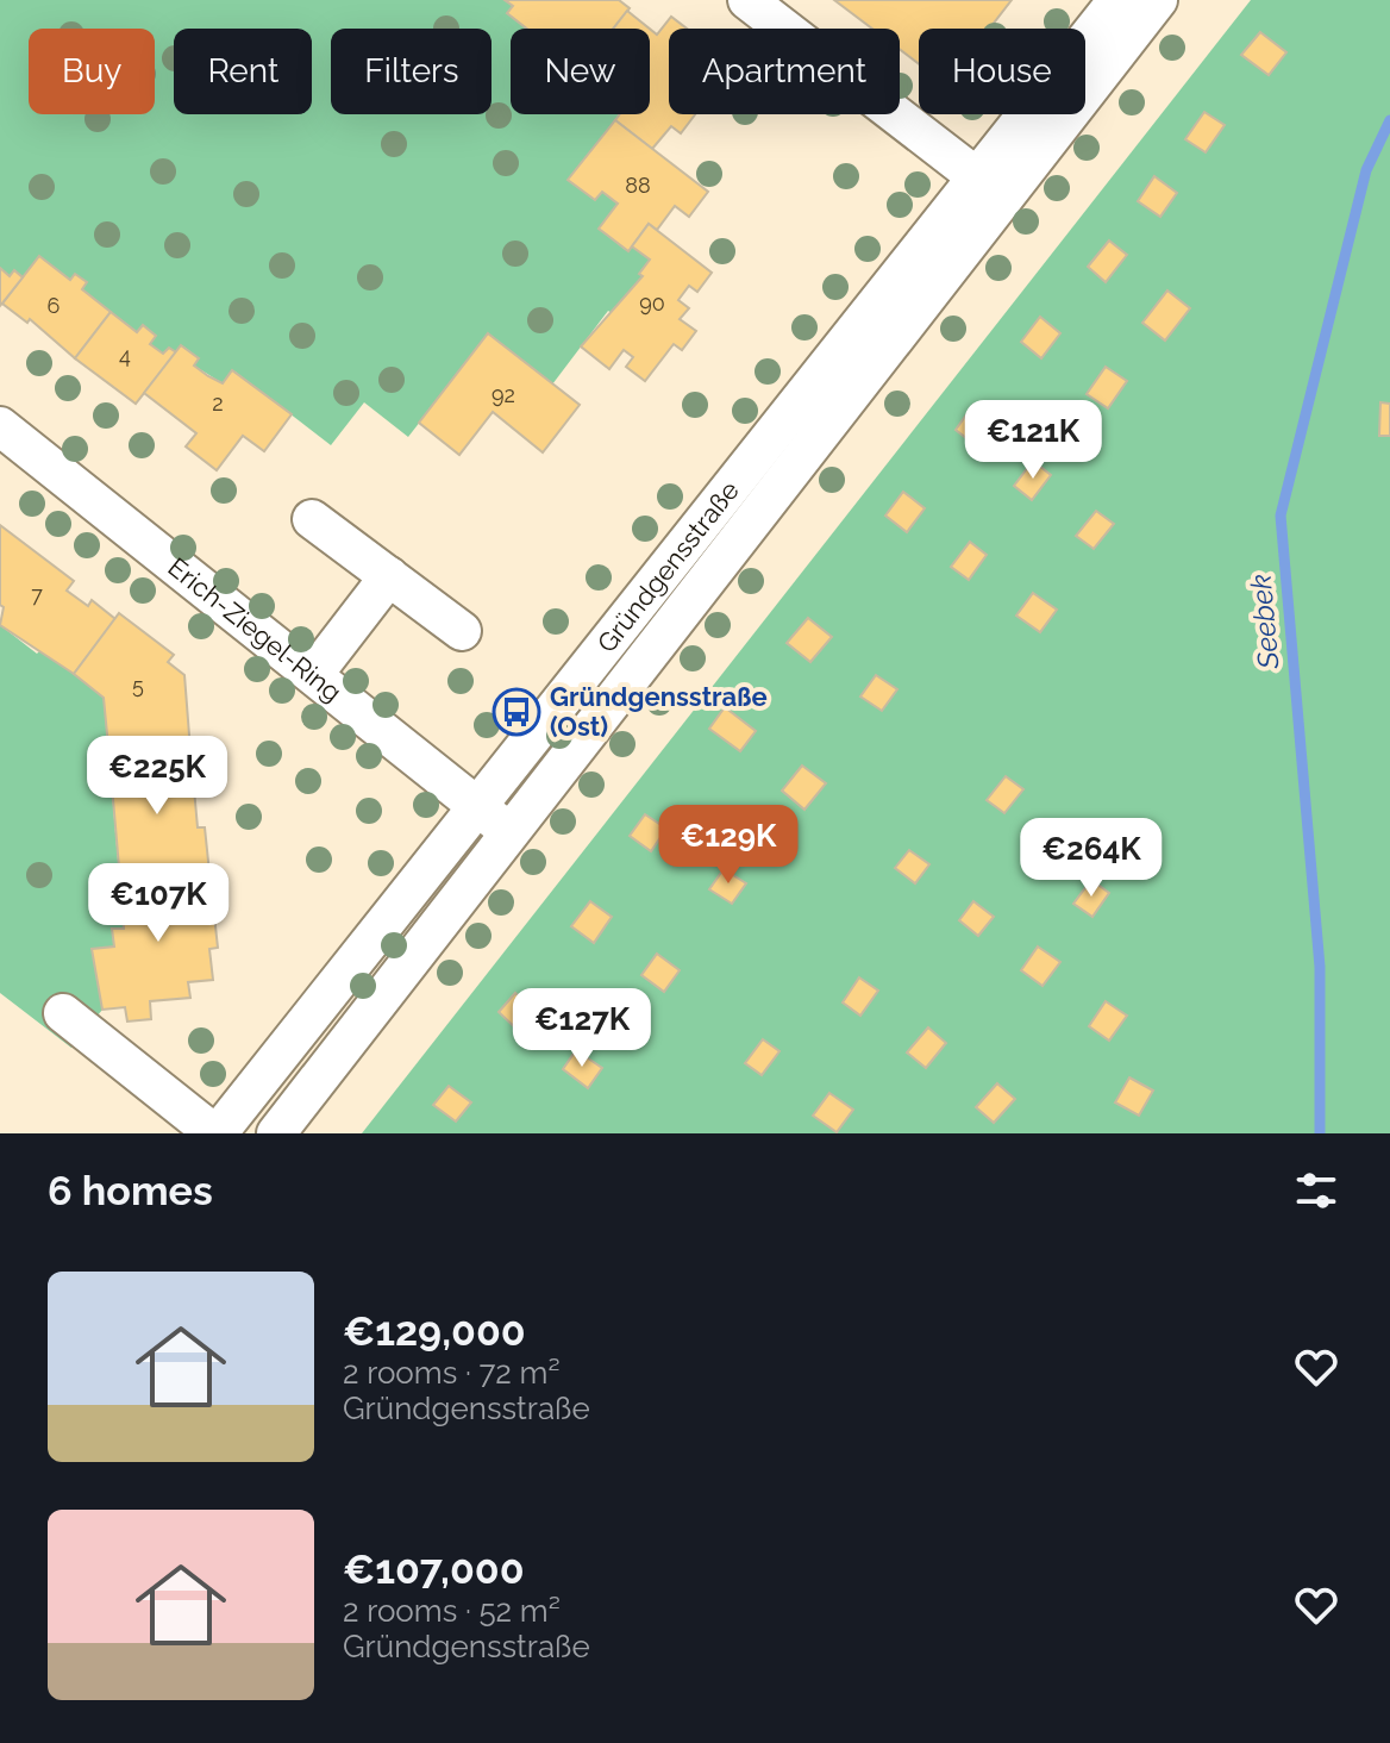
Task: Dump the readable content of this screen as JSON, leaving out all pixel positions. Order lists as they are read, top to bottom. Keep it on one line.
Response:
{"streets":{"street":["Gründgensstraße","Erich-Ziegel-Ring"]},"crossings":[["Gründgensstraße","Erich-Ziegel-Ring"]],"water":["Seebek"],"places":{"bus stop":["Gründgensstraße (Ost)"]},"house_numbers":["88","90","6","4","92","2","7","5"],"page":{"chip":["Buy","Rent","Filters","New","Apartment","House"],"price":["€121K","€225K","€129K","€264K","€107K","€127K"],"heading":"6 homes","list":[{"name":"€129,000","note":"2 rooms · 72 m² · Gründgensstraße"},{"name":"€107,000","note":"2 rooms · 52 m² · Gründgensstraße"}]}}
